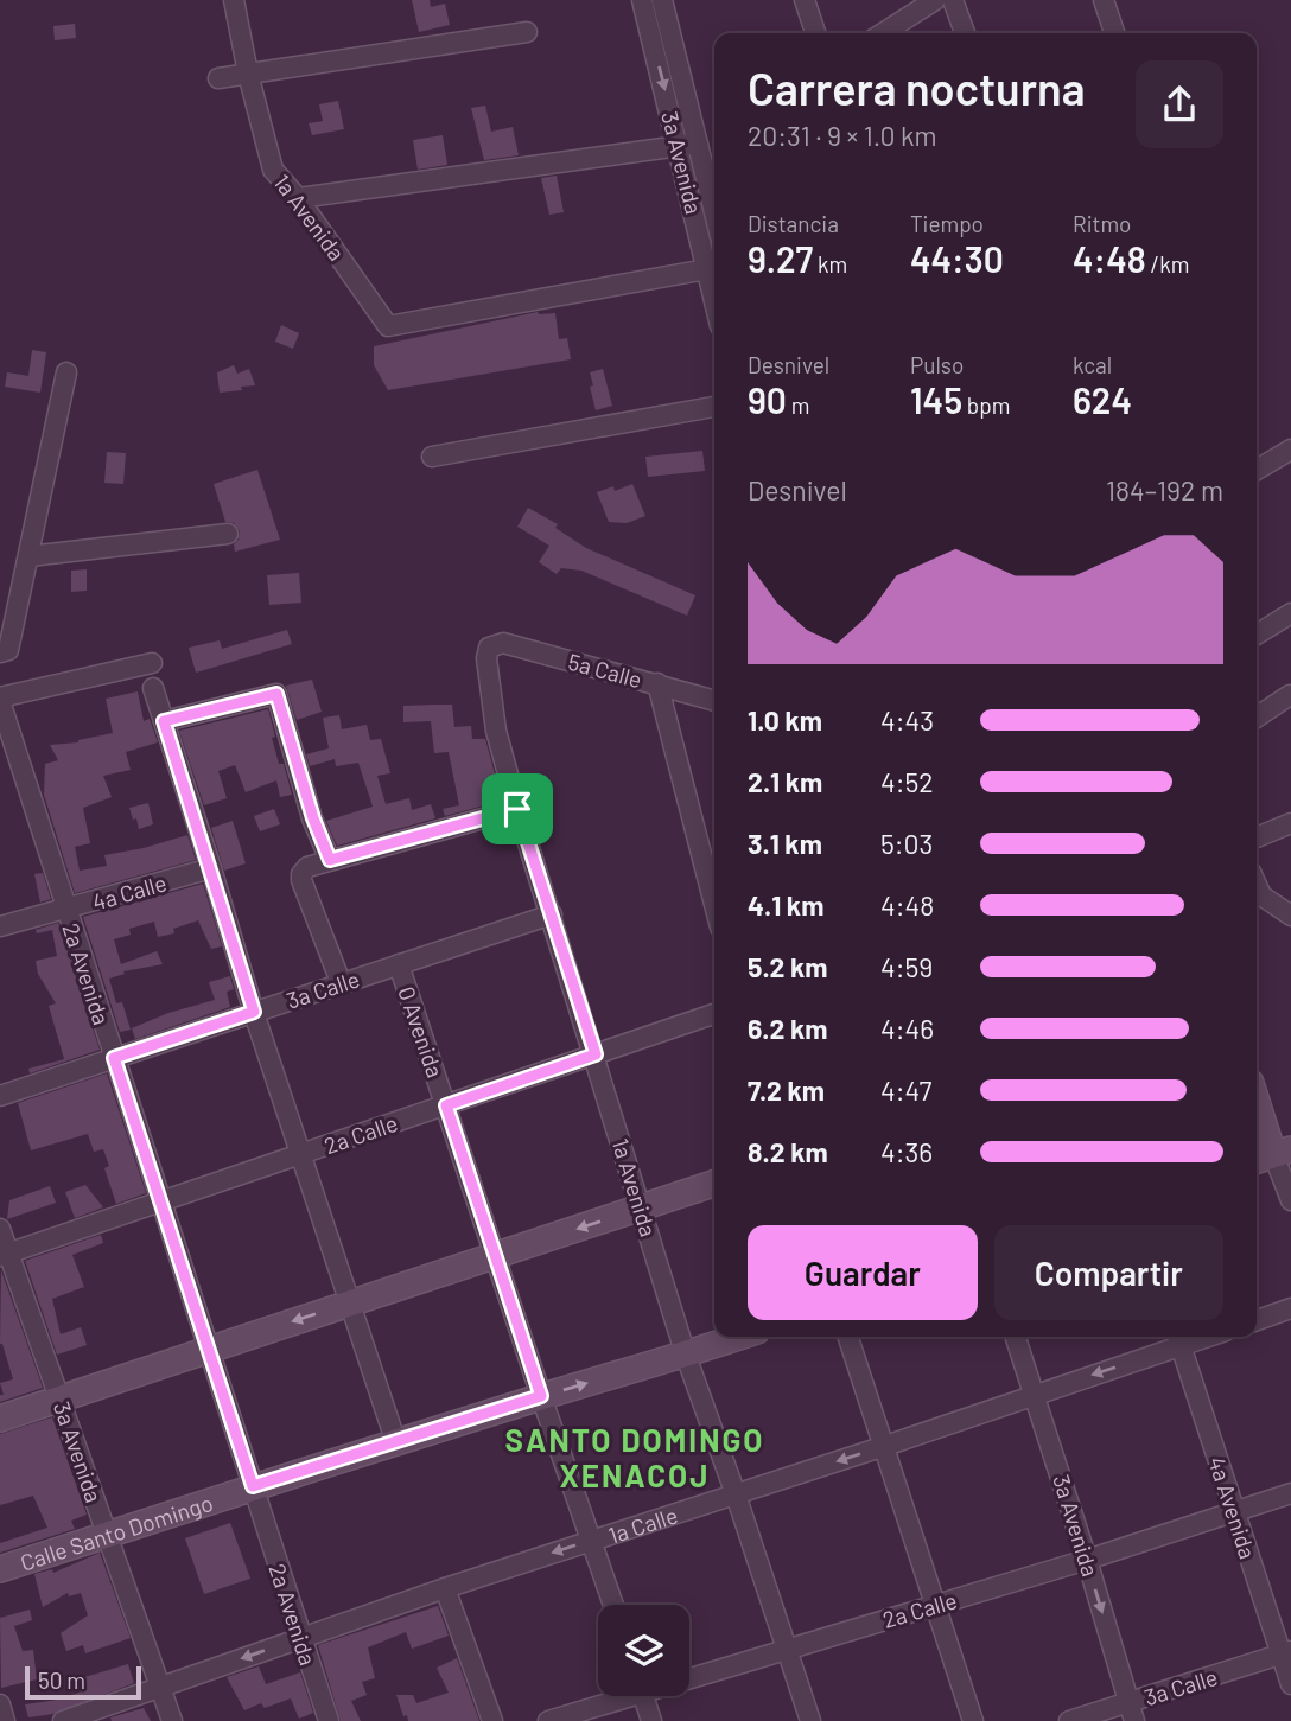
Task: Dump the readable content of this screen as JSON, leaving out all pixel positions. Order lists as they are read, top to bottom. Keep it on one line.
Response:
{"streets":{"main road":["Calle Santo Domingo"],"street":["3a Avenida","1a Avenida","5a Calle","4a Calle","2a Avenida","3a Calle","0 Avenida","2a Calle","4a Avenida","1a Calle"]},"crossings":[["3a Avenida","1a Avenida"],["3a Avenida","3a Calle"],["3a Avenida","2a Calle"],["3a Avenida","1a Calle"],["3a Avenida","Calle Santo Domingo"],["1a Avenida","5a Calle"],["1a Avenida","3a Calle"],["1a Avenida","2a Calle"],["1a Avenida","1a Calle"],["1a Avenida","Calle Santo Domingo"],["4a Calle","2a Avenida"],["2a Avenida","3a Calle"],["2a Avenida","2a Calle"],["2a Avenida","1a Calle"],["2a Avenida","Calle Santo Domingo"],["3a Calle","0 Avenida"],["3a Calle","4a Avenida"],["0 Avenida","2a Calle"],["0 Avenida","1a Calle"],["0 Avenida","Calle Santo Domingo"],["2a Calle","4a Avenida"],["4a Avenida","1a Calle"]],"one_way":["1a Calle"],"districts":["SANTO DOMINGO XENACOJ"],"scale_bar":"50 m","page":{"heading":["Carrera nocturna","20:31 · 9 × 1.0 km"],"stats":[["Distancia","9.27 km"],["Tiempo","44:30"],["Ritmo","4:48 /km"],["Desnivel","90 m"],["Pulso","145 bpm"],["kcal","624"]],"chart":["Desnivel","184–192 m"],"list":[{"name":"1.0 km","note":"4:43"},{"name":"2.1 km","note":"4:52"},{"name":"3.1 km","note":"5:03"},{"name":"4.1 km","note":"4:48"},{"name":"5.2 km","note":"4:59"},{"name":"6.2 km","note":"4:46"},{"name":"7.2 km","note":"4:47"},{"name":"8.2 km","note":"4:36"}],"buttons":["Guardar","Compartir"],"scale":"50 m"}}
